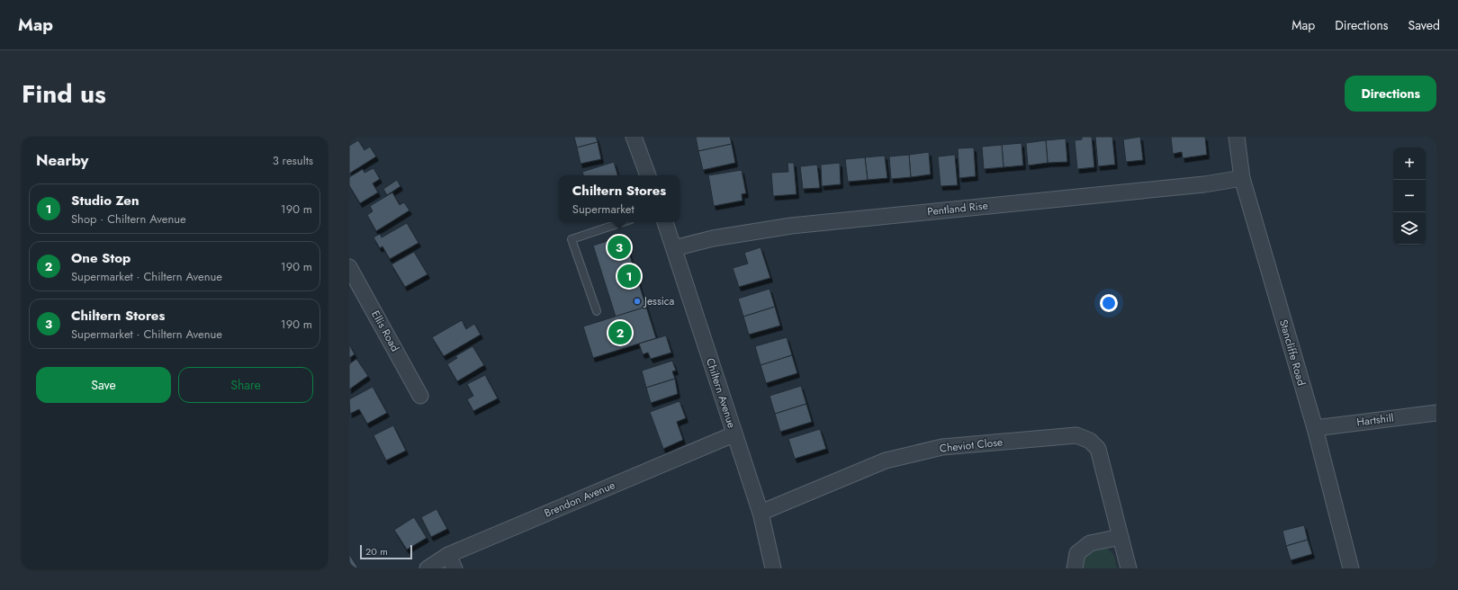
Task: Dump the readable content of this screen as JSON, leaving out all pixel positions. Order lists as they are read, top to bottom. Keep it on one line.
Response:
{"streets":{"street":["Pentland Rise","Ellis Road","Stancliffe Road","Chiltern Avenue","Hartshill","Cheviot Close","Brendon Avenue"]},"crossings":[["Pentland Rise","Stancliffe Road"],["Pentland Rise","Chiltern Avenue"],["Stancliffe Road","Hartshill"],["Chiltern Avenue","Cheviot Close"],["Chiltern Avenue","Brendon Avenue"]],"places":["Jessica"],"scale_bar":"20 m","page":{"header":"Map","nav":["Map","Directions","Saved"],"title":"Find us","buttons":["Directions",["Save","Share"]],"heading":["Nearby","3 results"],"map_buttons":["+","−"],"popup":["Chiltern Stores","Supermarket"],"list":[{"mark":"1","name":"Studio Zen","note":"Shop · Chiltern Avenue","value":"190 m"},{"mark":"2","name":"One Stop","note":"Supermarket · Chiltern Avenue","value":"190 m"},{"mark":"3","name":"Chiltern Stores","note":"Supermarket · Chiltern Avenue","value":"190 m"}],"pins":["3","1","2"],"scale":"20 m"}}
